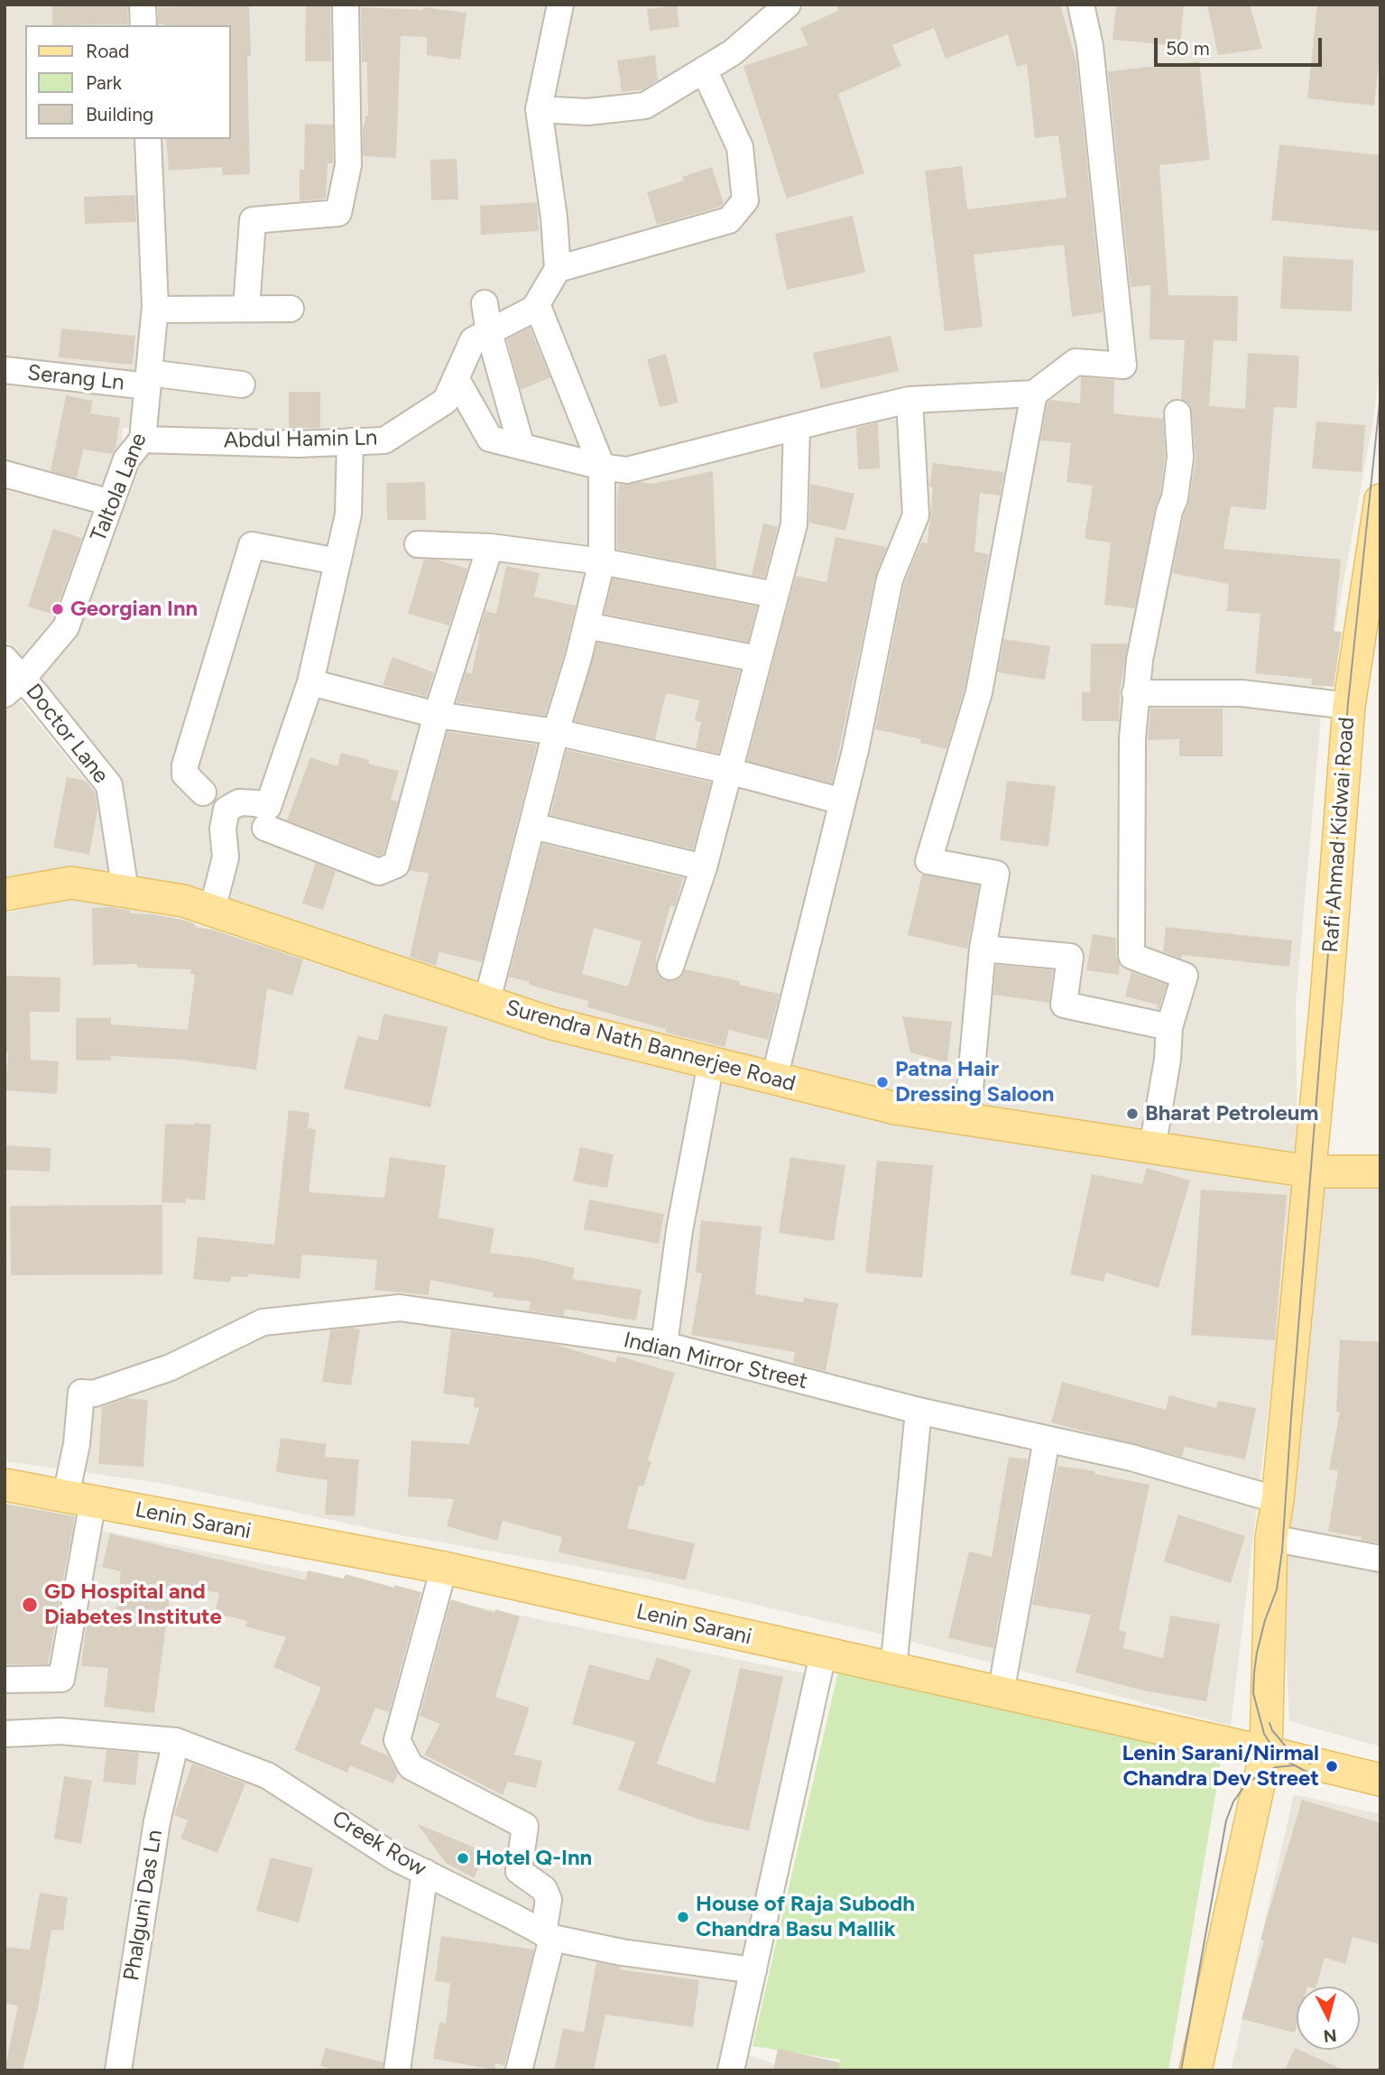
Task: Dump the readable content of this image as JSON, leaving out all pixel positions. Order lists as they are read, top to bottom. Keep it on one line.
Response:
{"streets":{"main road":["Rafi Ahmad Kidwai Road","Surendra Nath Bannerjee Road","Lenin Sarani"],"street":["Serang Ln","Abdul Hamin Ln","Taltola Lane","Doctor Lane","Indian Mirror Street","Creek Row","Phalguni Das Ln"]},"crossings":[["Serang Ln","Taltola Lane"],["Abdul Hamin Ln","Taltola Lane"],["Taltola Lane","Doctor Lane"],["Doctor Lane","Surendra Nath Bannerjee Road"],["Rafi Ahmad Kidwai Road","Surendra Nath Bannerjee Road"],["Rafi Ahmad Kidwai Road","Indian Mirror Street"],["Rafi Ahmad Kidwai Road","Lenin Sarani"],["Indian Mirror Street","Lenin Sarani"],["Creek Row","Phalguni Das Ln"]],"places":["Georgian Inn","Patna Hair Dressing Saloon","Bharat Petroleum","GD Hospital and Diabetes Institute","Lenin Sarani/Nirmal Chandra Dev Street","Hotel Q-Inn","House of Raja Subodh Chandra Basu Mallik"],"legend":["Road","Park","Building"],"scale_bar":"50 m","north":"bottom"}
